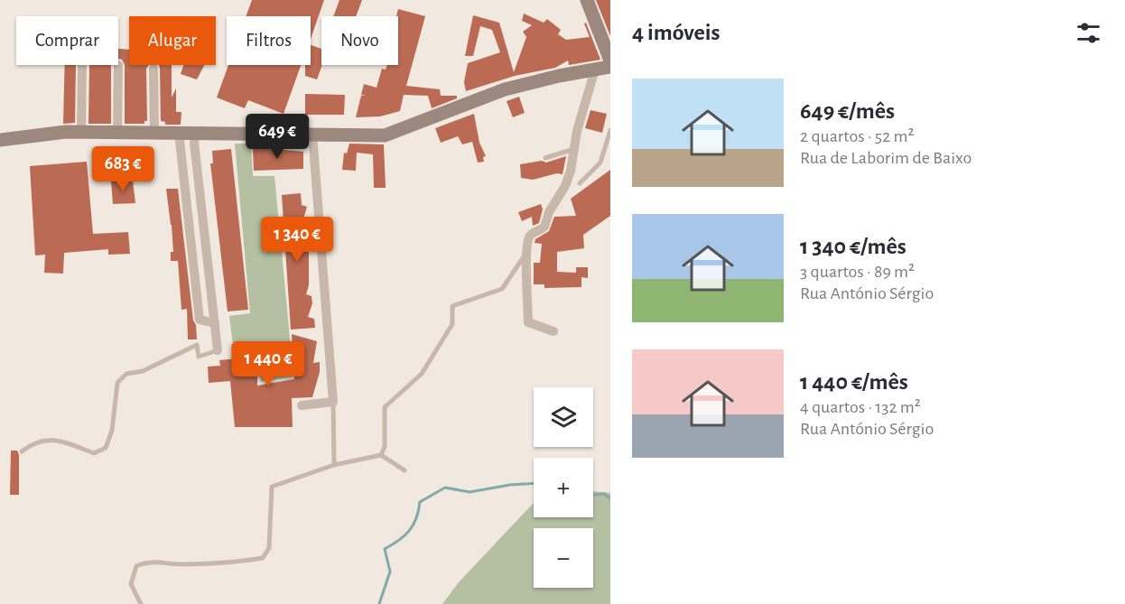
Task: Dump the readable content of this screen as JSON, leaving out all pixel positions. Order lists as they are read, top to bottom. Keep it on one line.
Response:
{"page":{"heading":"4 imóveis","chip":["Comprar","Alugar","Filtros","Novo"],"list":[{"name":"649 €/mês","note":"2 quartos · 52 m² · Rua de Laborim de Baixo"},{"name":"1 340 €/mês","note":"3 quartos · 89 m² · Rua António Sérgio"},{"name":"1 440 €/mês","note":"4 quartos · 132 m² · Rua António Sérgio"}],"price":["649 €","683 €","1 340 €","1 440 €"],"map_buttons":["+","−"]}}
